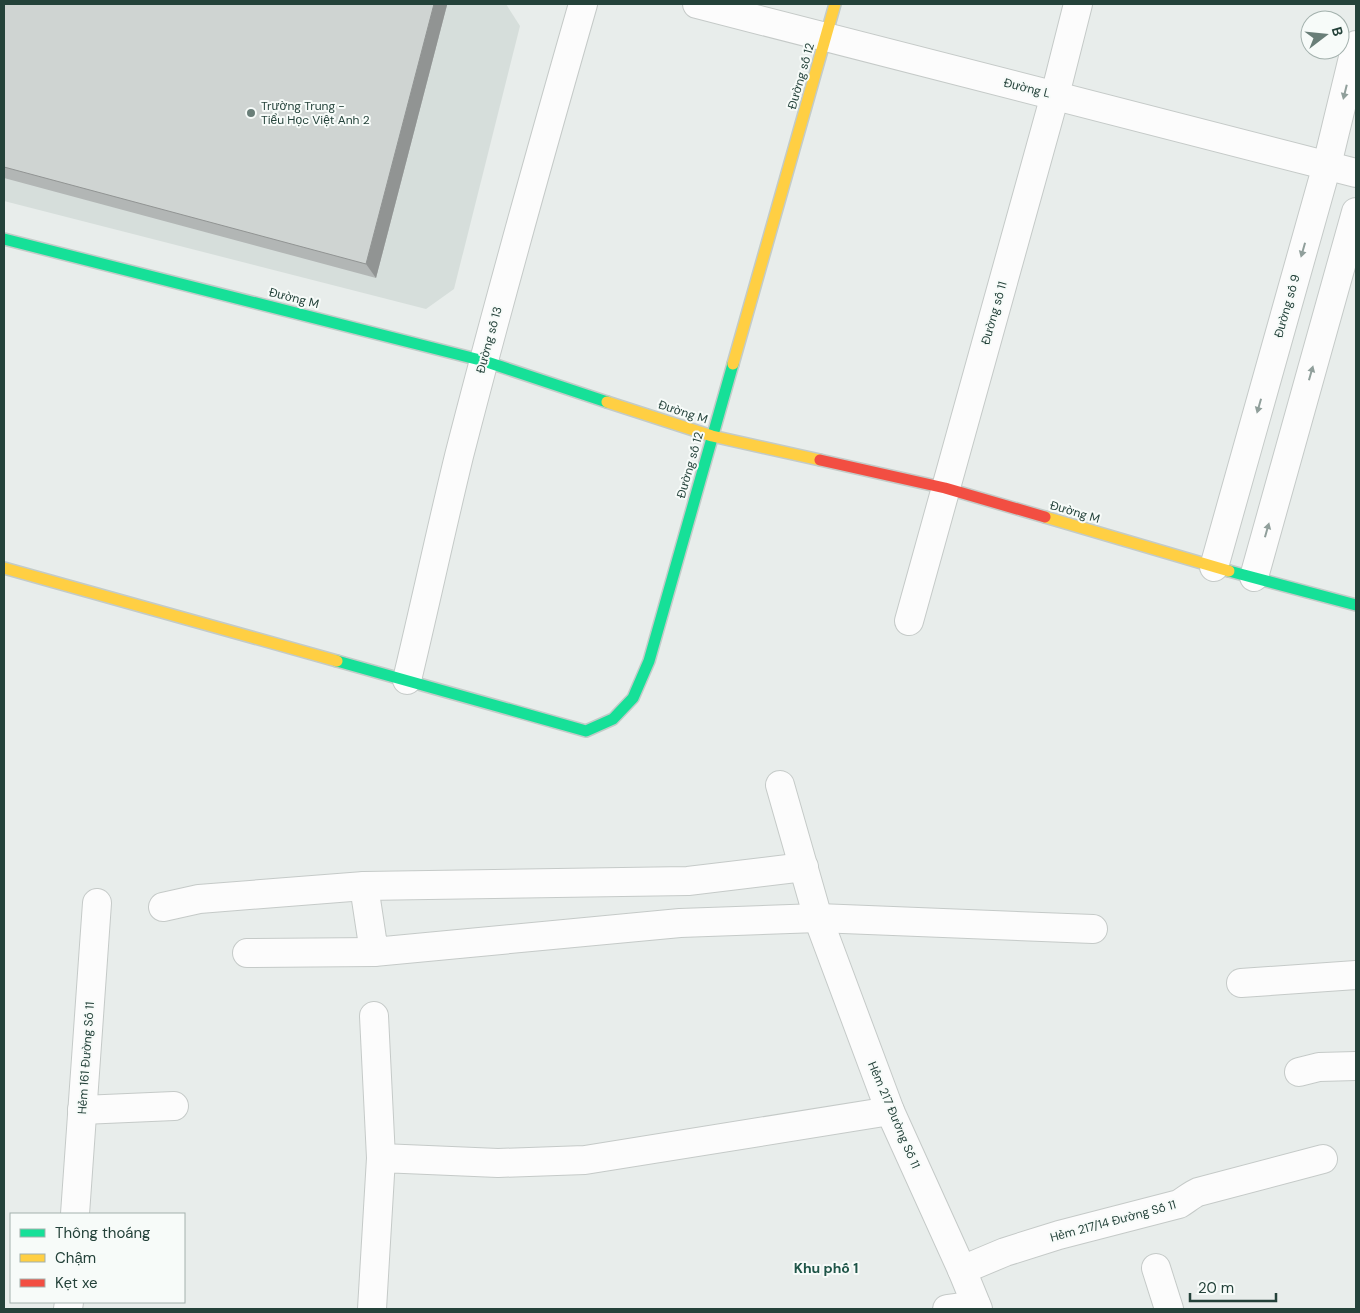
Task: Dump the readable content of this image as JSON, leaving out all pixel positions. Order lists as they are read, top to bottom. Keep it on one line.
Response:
{"streets":{"street":["Đường số 12","Đường L","Đường M","Đường số 9","Đường số 11","Đường số 13","Hẻm 161 Đường Số 11","Hẻm 217 Đường Số 11","Hẻm 217/14 Đường Số 11"]},"crossings":[["Đường số 12","Đường L"],["Đường số 12","Đường M"],["Đường số 12","Đường số 13"],["Đường L","Đường số 9"],["Đường L","Đường số 11"],["Đường M","Đường số 9"],["Đường M","Đường số 11"],["Đường M","Đường số 13"],["Hẻm 217 Đường Số 11","Hẻm 217/14 Đường Số 11"]],"districts":["Khu phố 1"],"places":["Trường Trung - Tiểu Học Việt Anh 2"],"legend":["Thông thoáng","Chậm","Kẹt xe"],"scale_bar":"20 m","north":"right"}
